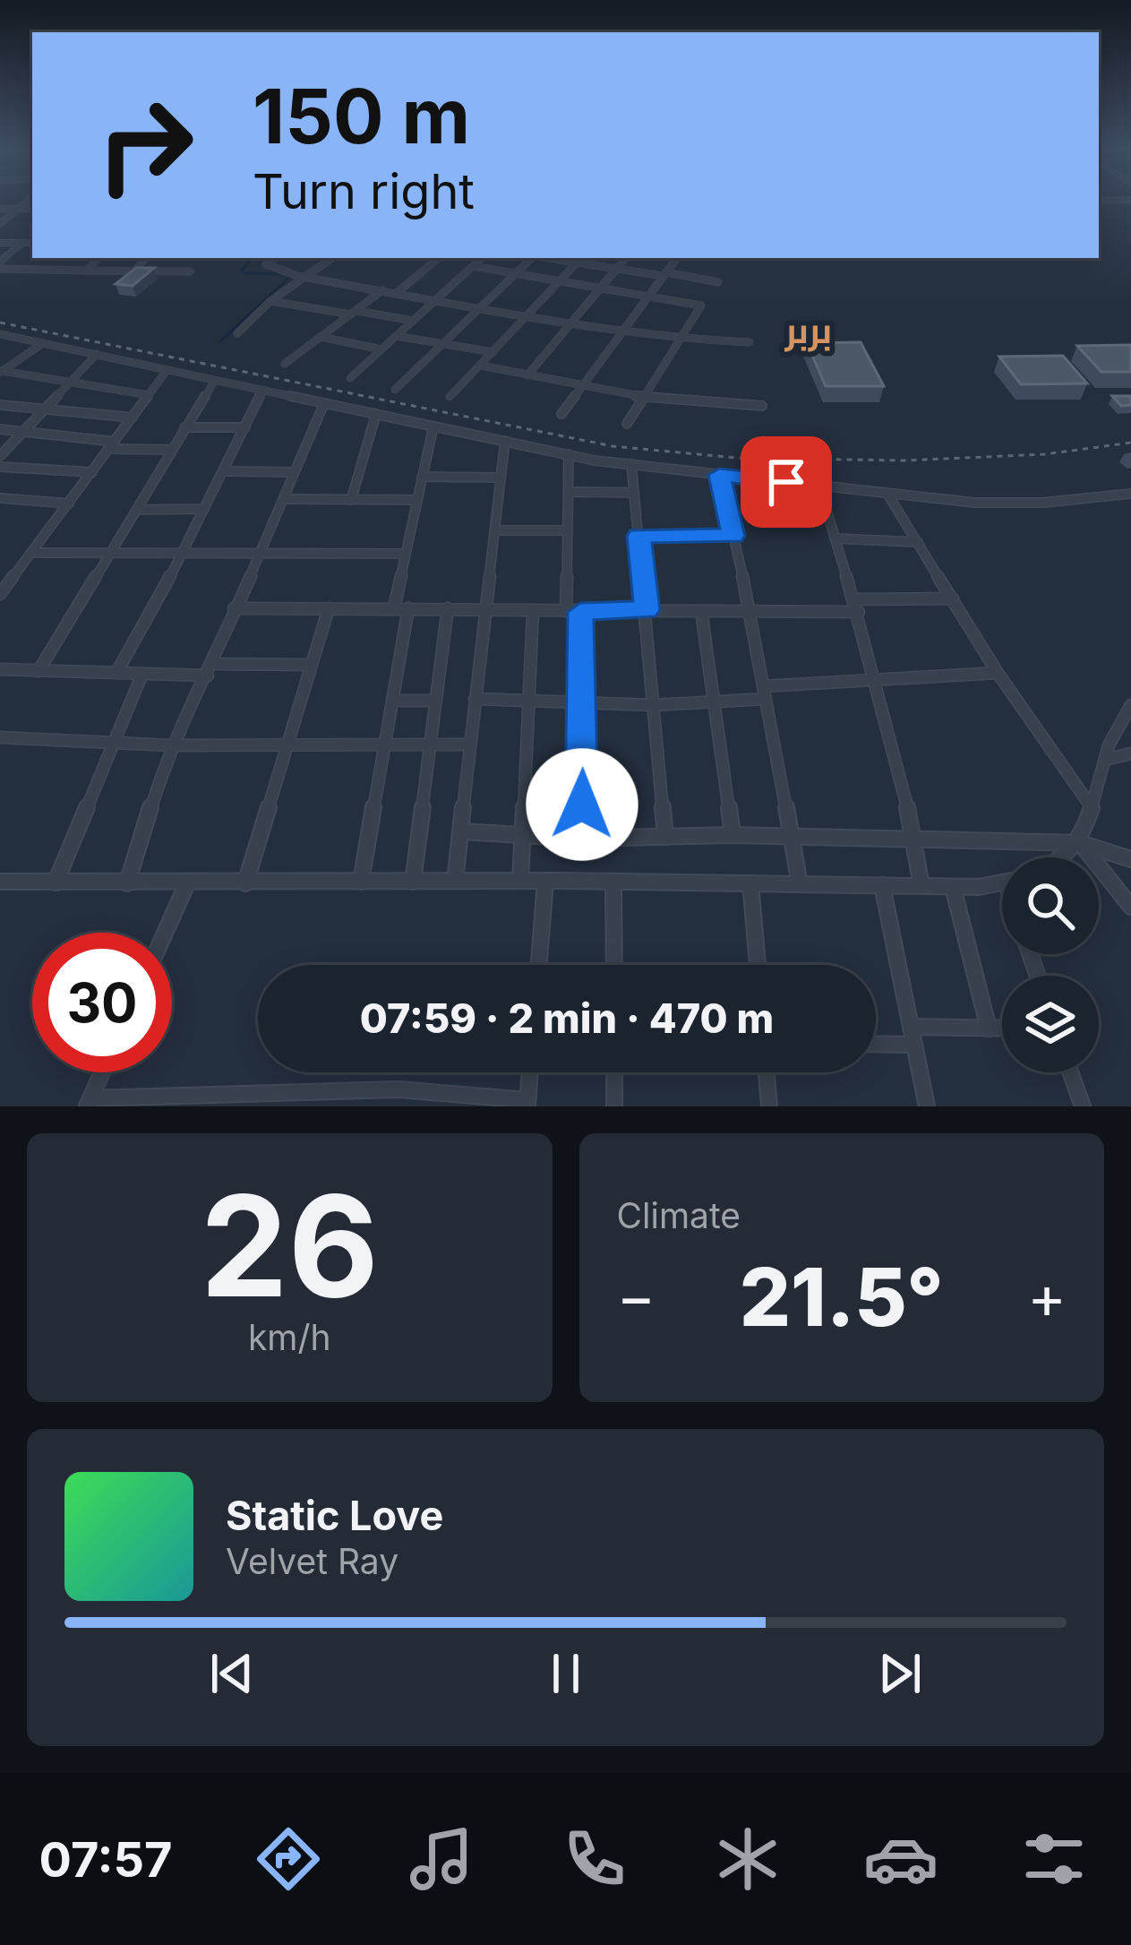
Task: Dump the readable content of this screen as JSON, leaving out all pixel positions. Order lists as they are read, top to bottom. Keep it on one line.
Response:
{"districts":["بربر"],"page":{"turn":["150 m","Turn right"],"limit":"30","trip":"07:59 · 2 min · 470 m","tile":[["26","km/h"],"Climate"],"heat":["−","21.5°","+"],"song":["Static Love","Velvet Ray"],"tabs":"07:57"}}
